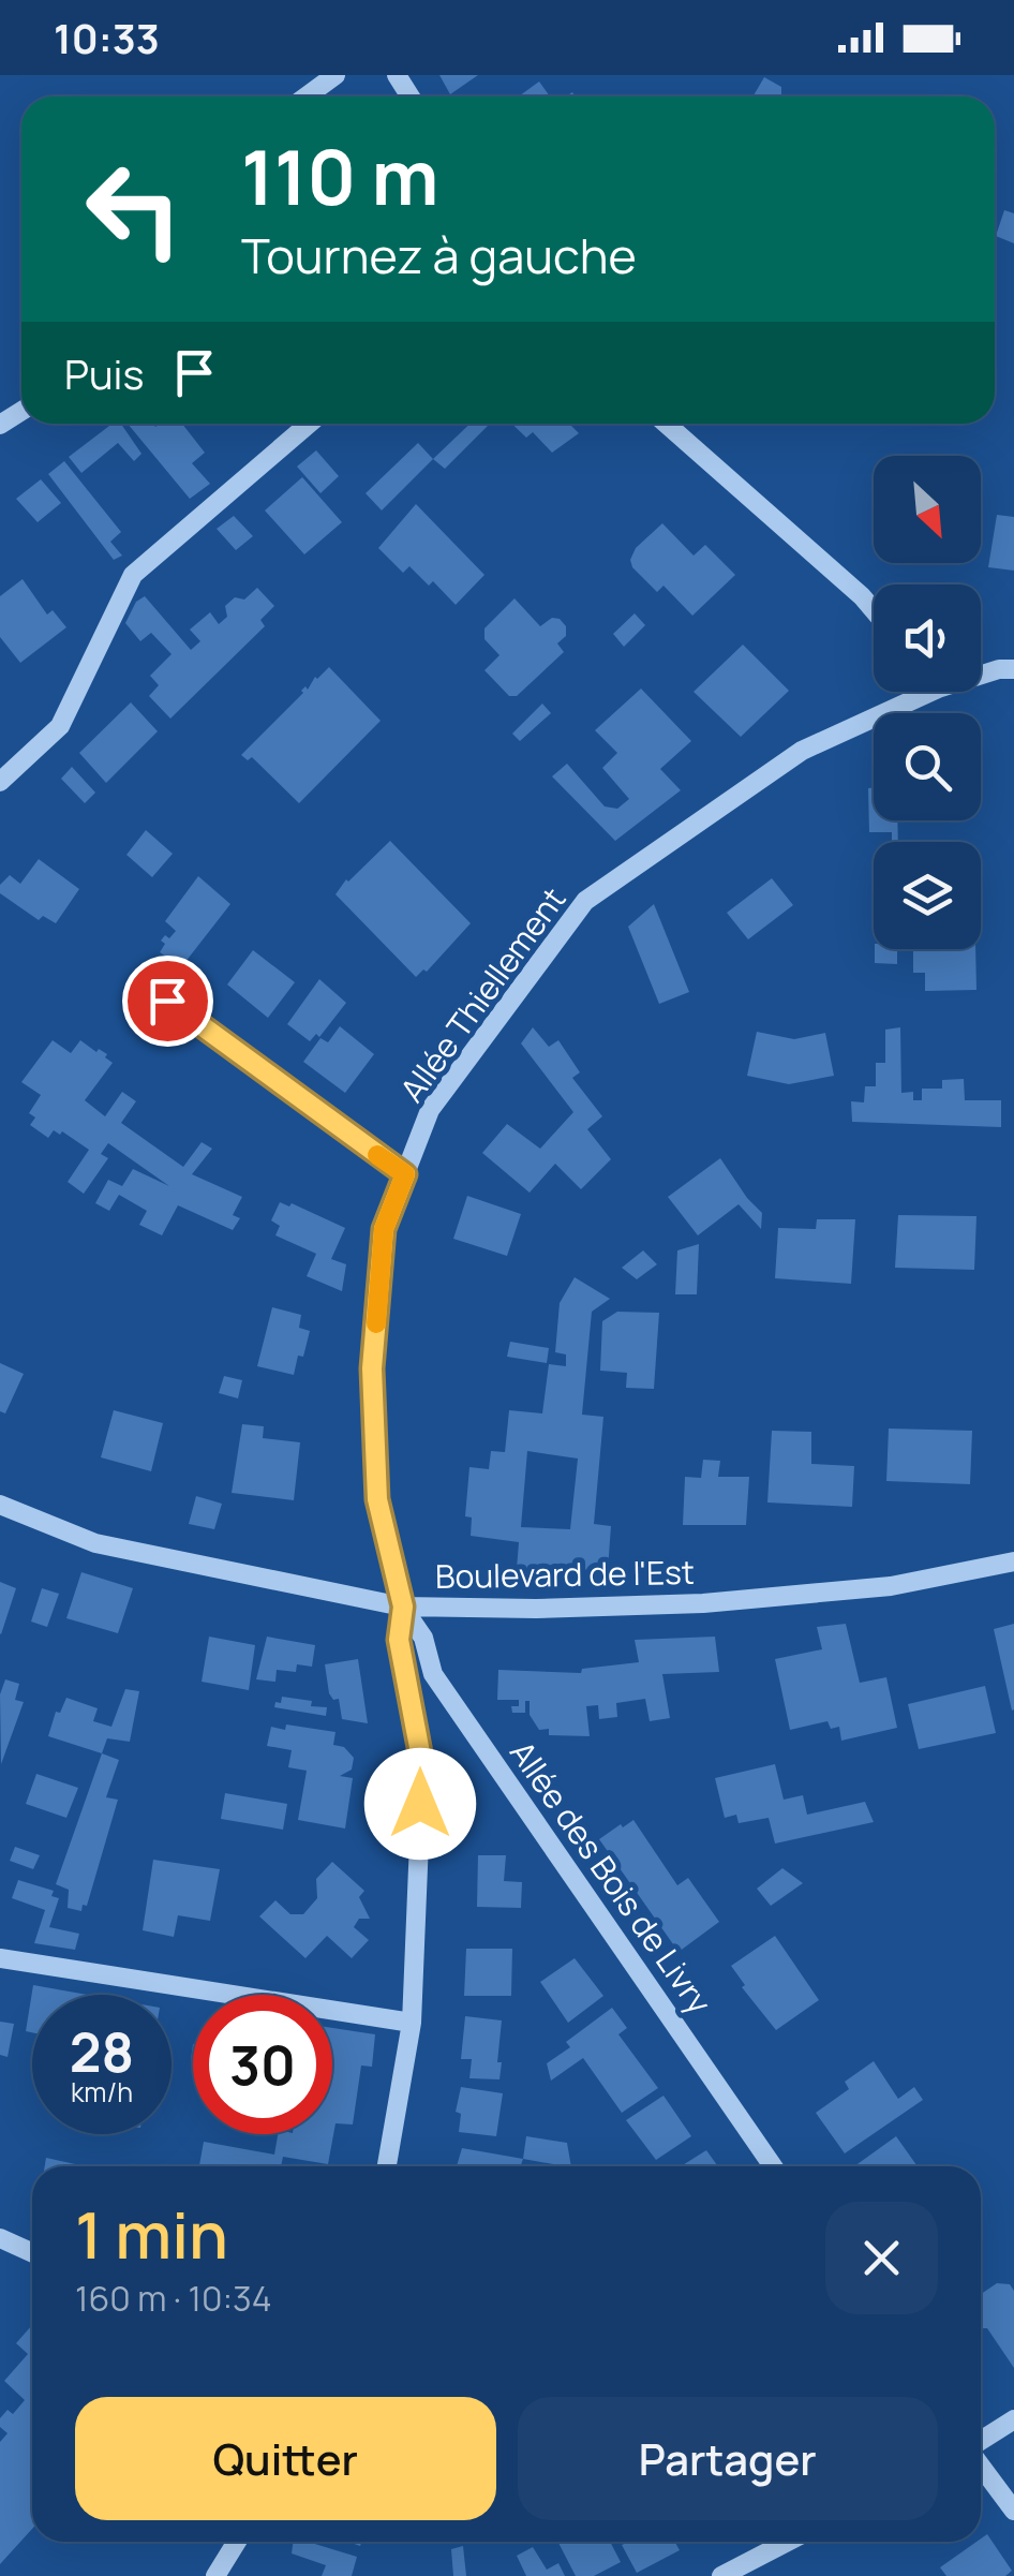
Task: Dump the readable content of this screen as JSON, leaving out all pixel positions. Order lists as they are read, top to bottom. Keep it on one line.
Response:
{"streets":{"street":["Allée Thiellement","Boulevard de l'Est","Allée des Bois de Livry"]},"crossings":[["Allée Thiellement","Boulevard de l'Est"],["Allée Thiellement","Allée des Bois de Livry"],["Boulevard de l'Est","Allée des Bois de Livry"]],"north":"bottom right","page":{"status":"10:33","turn":["110 m","Tournez à gauche"],"then":"Puis","speed":"28 km/h","limit":"30","heading":["1 min","160 m · 10:34"],"buttons":["Quitter","Partager"]}}
